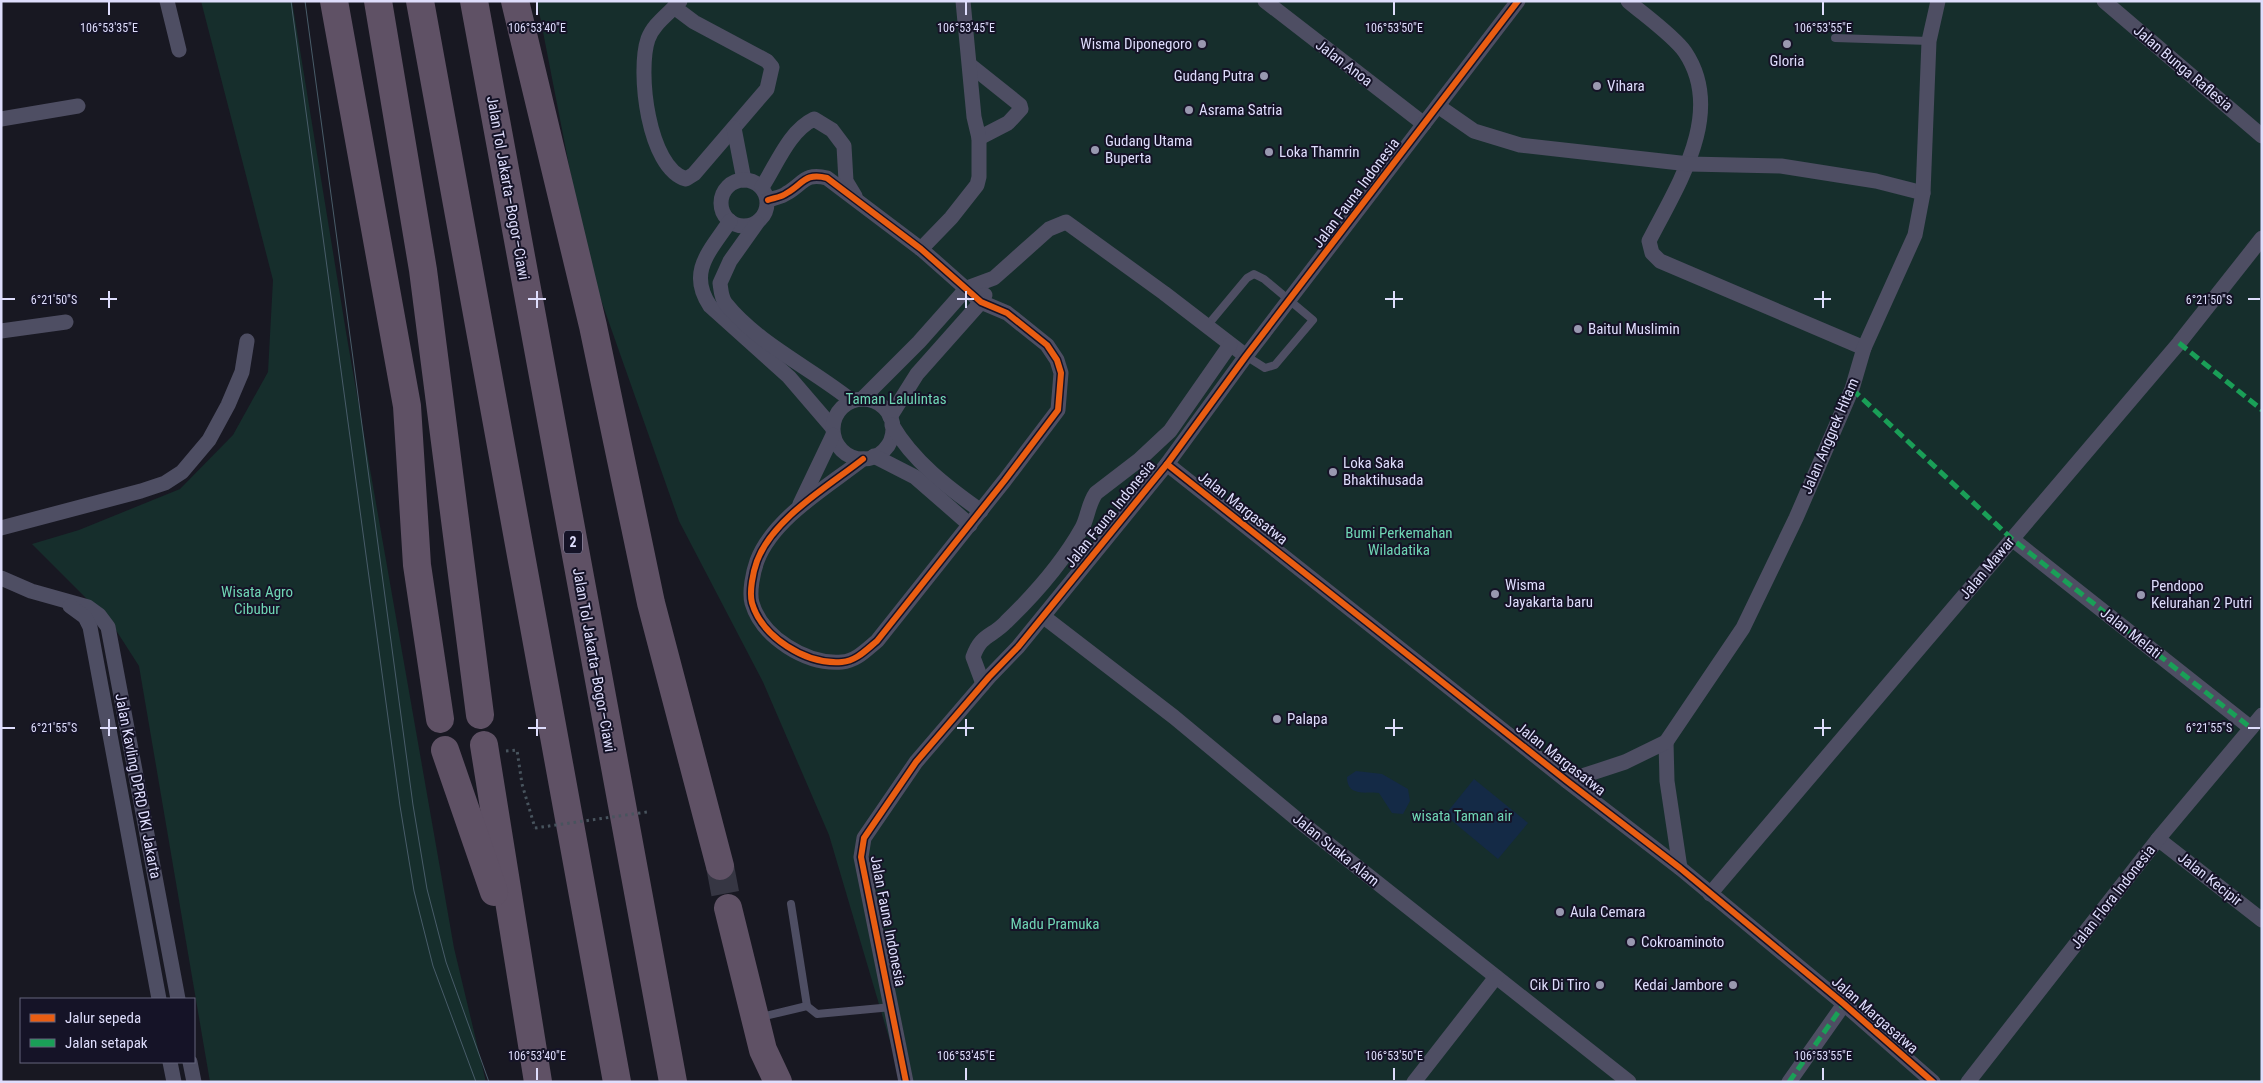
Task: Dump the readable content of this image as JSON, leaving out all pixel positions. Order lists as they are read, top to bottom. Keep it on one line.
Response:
{"streets":{"highway":["Jalan Tol Jakarta–Bogor–Ciawi","2"],"street":["Jalan Anoa","Jalan Bunga Raflesia","Jalan Fauna Indonesia","Jalan Anggrek Hitam","Jalan Margasatwa","Jalan Mawar","Jalan Melati","Jalan Kavling DPRD DKI Jakarta","Jalan Suaka Alam","Jalan Kecipir","Jalan Flora Indonesia"]},"crossings":[["Jalan Anoa","Jalan Fauna Indonesia"],["Jalan Fauna Indonesia","Jalan Margasatwa"],["Jalan Fauna Indonesia","Jalan Suaka Alam"],["Jalan Anggrek Hitam","Jalan Margasatwa"],["Jalan Margasatwa","Jalan Mawar"],["Jalan Mawar","Jalan Melati"],["Jalan Melati","Jalan Flora Indonesia"],["Jalan Kecipir","Jalan Flora Indonesia"]],"parks":["Taman Lalulintas","Bumi Perkemahan Wiladatika","Wisata Agro Cibubur","wisata Taman air","Madu Pramuka"],"places":["Wisma Diponegoro","Gloria","Gudang Putra","Vihara","Asrama Satria","Gudang Utama Buperta","Loka Thamrin","Baitul Muslimin","Loka Saka Bhaktihusada","Wisma Jayakarta baru","Pendopo Kelurahan 2 Putri","Palapa","Aula Cemara","Cokroaminoto","Cik Di Tiro","Kedai Jambore"],"legend":["Jalur sepeda","Jalan setapak"],"coordinates":["106°53'35\"E","106°53'40\"E","106°53'45\"E","106°53'50\"E","106°53'55\"E","6°21'50\"S","6°21'55\"S"]}
